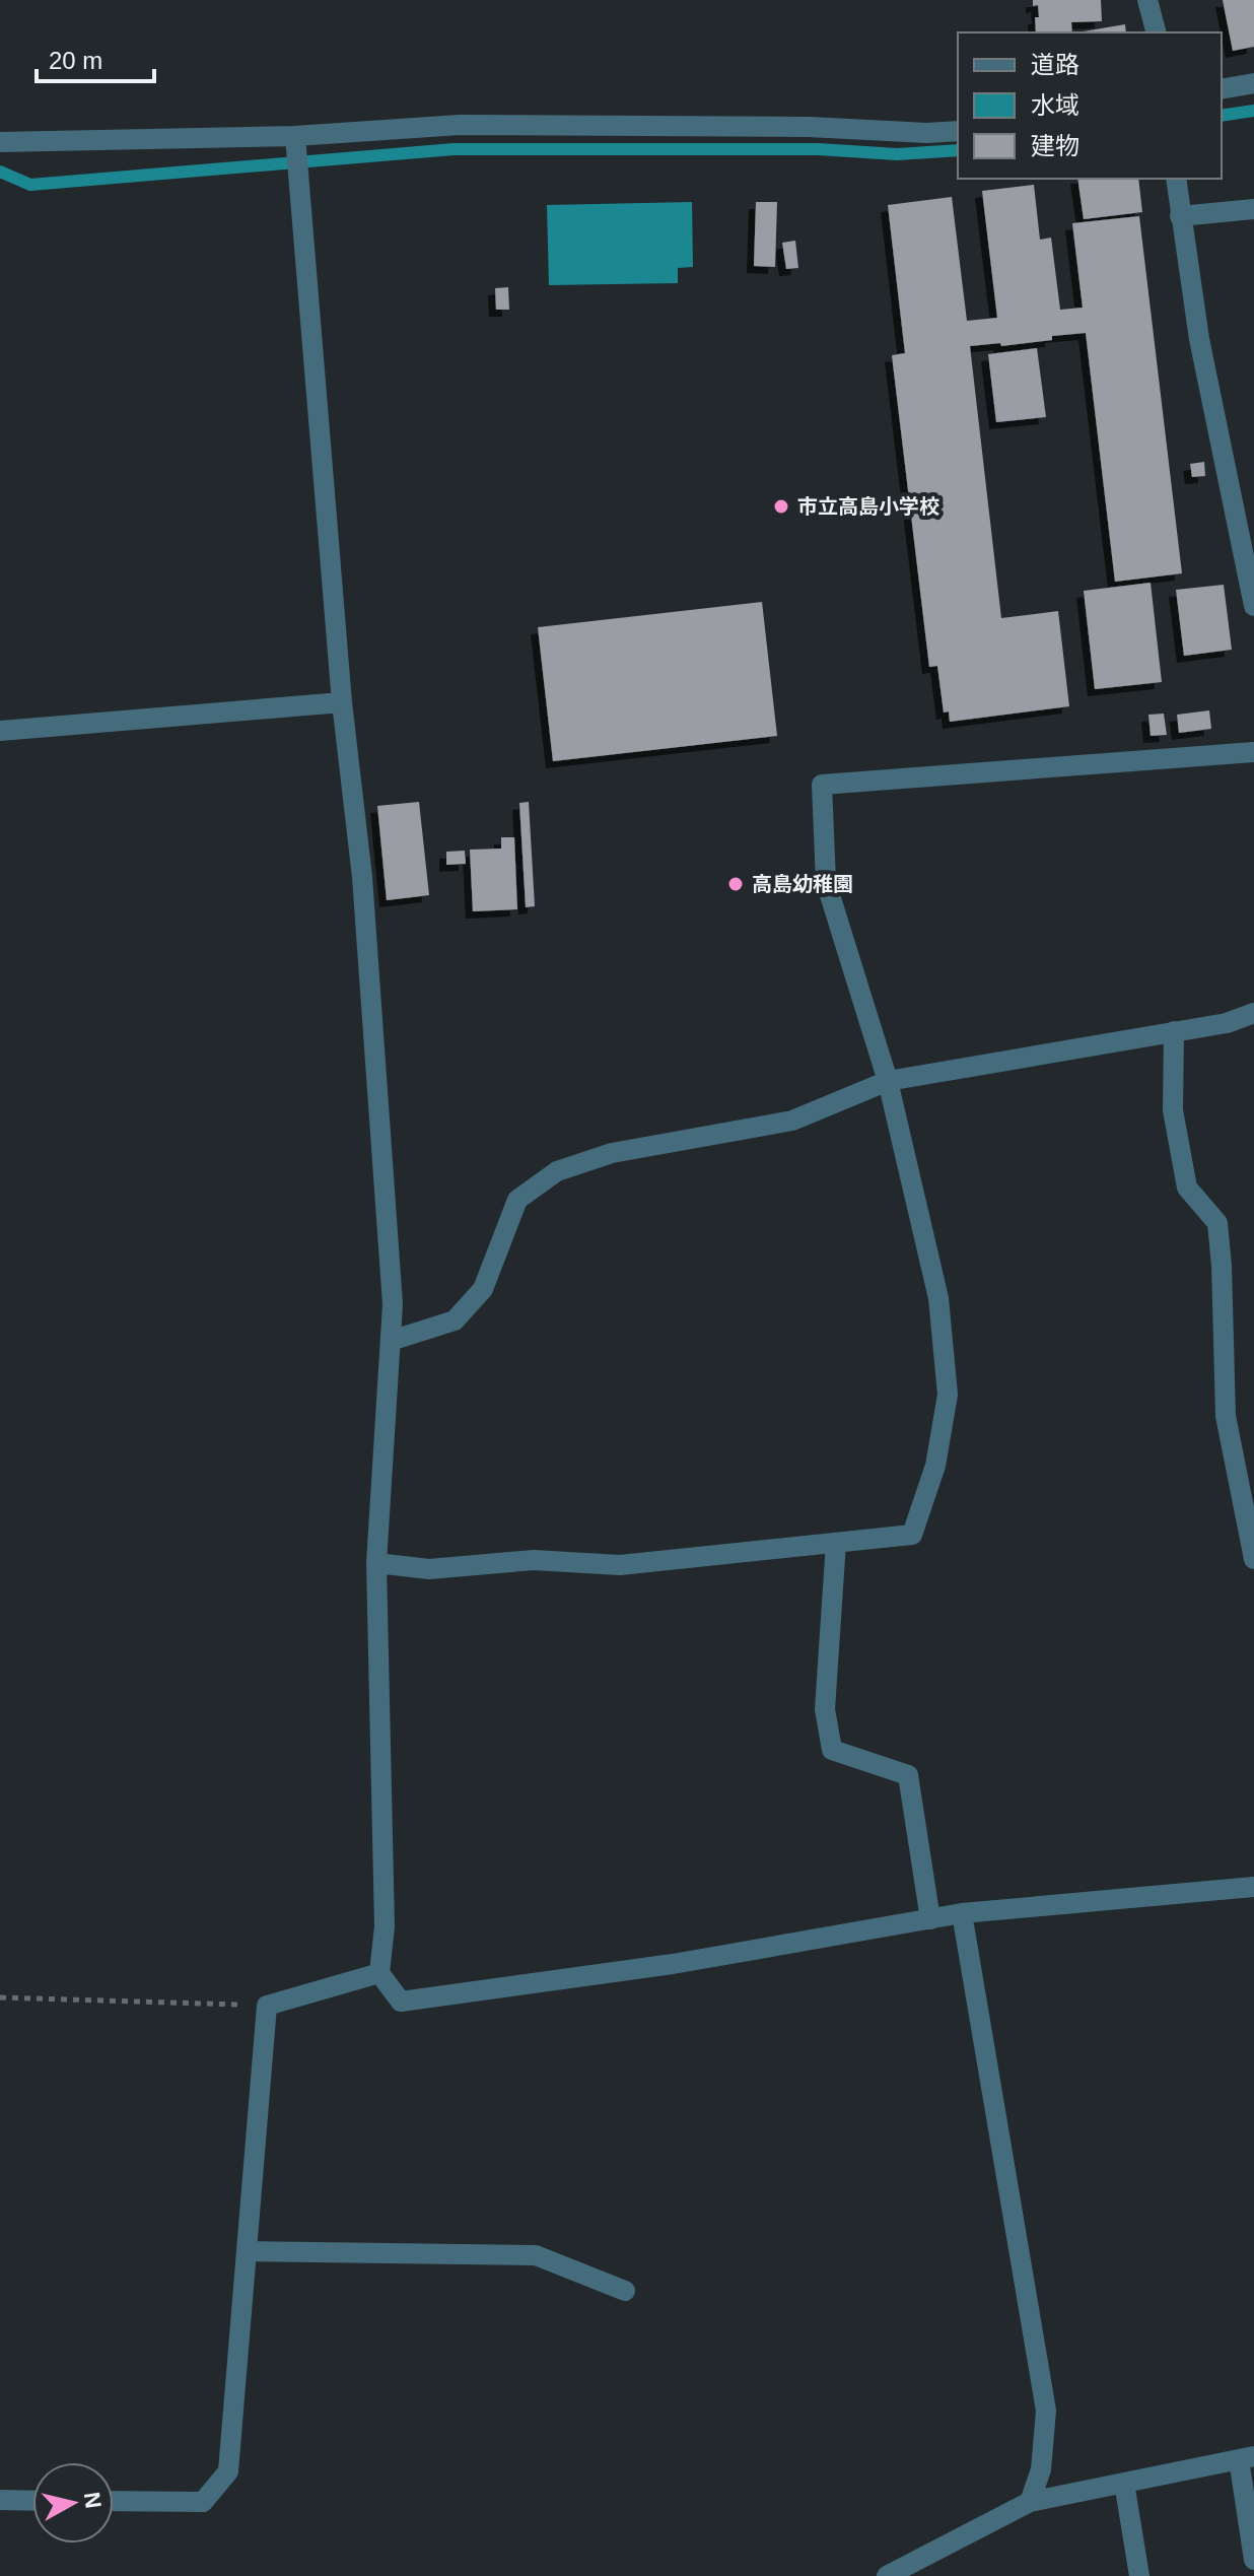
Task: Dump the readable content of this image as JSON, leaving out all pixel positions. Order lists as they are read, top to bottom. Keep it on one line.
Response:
{"places":["市立高島小学校","高島幼稚園"],"legend":["道路","水域","建物"],"scale_bar":"20 m","north":"right"}
